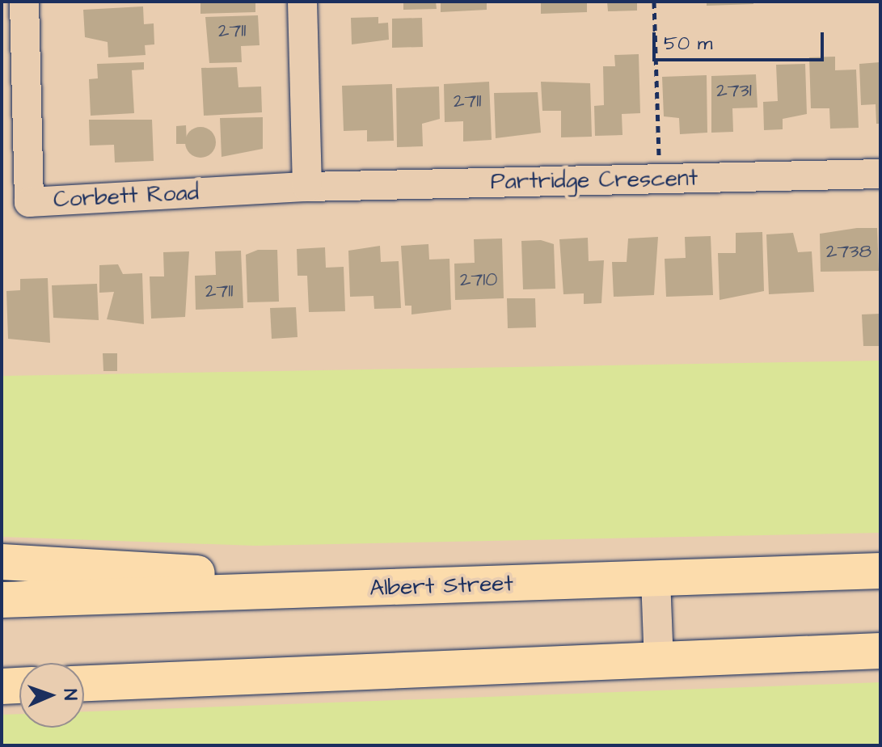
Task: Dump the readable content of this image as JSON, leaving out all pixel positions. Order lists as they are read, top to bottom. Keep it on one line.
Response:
{"streets":{"highway":["Albert Street"],"street":["Partridge Crescent","Corbett Road"]},"crossings":[["Partridge Crescent","Corbett Road"]],"house_numbers":["2711","2731","2711","2738","2710","2711"],"scale_bar":"50 m","north":"right"}
